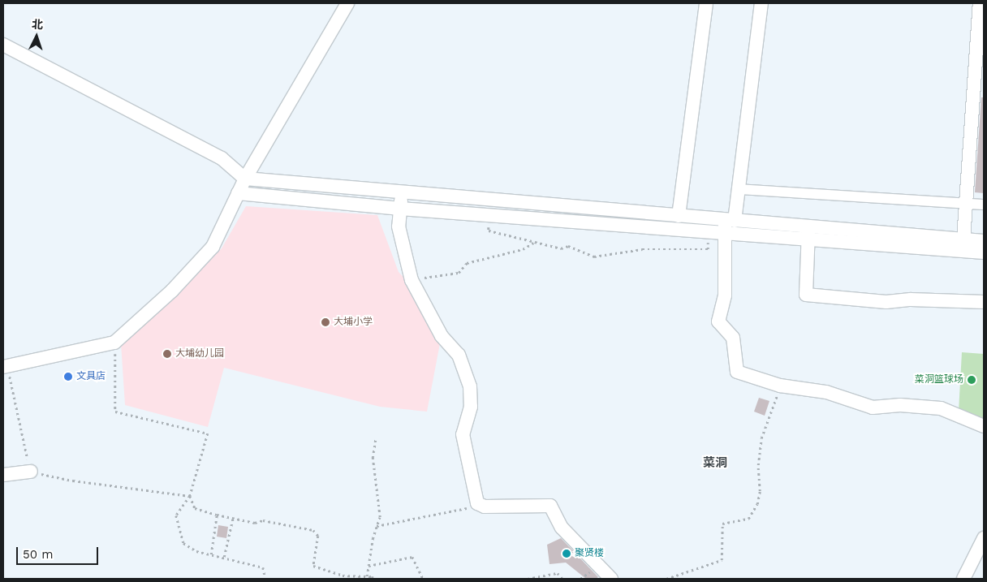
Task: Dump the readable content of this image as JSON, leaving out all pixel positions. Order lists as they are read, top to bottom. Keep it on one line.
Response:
{"districts":["菜洞"],"places":["大埔小学","大埔幼儿园","文具店","菜洞篮球场","聚贤楼"],"scale_bar":"50 m","north":"top"}
